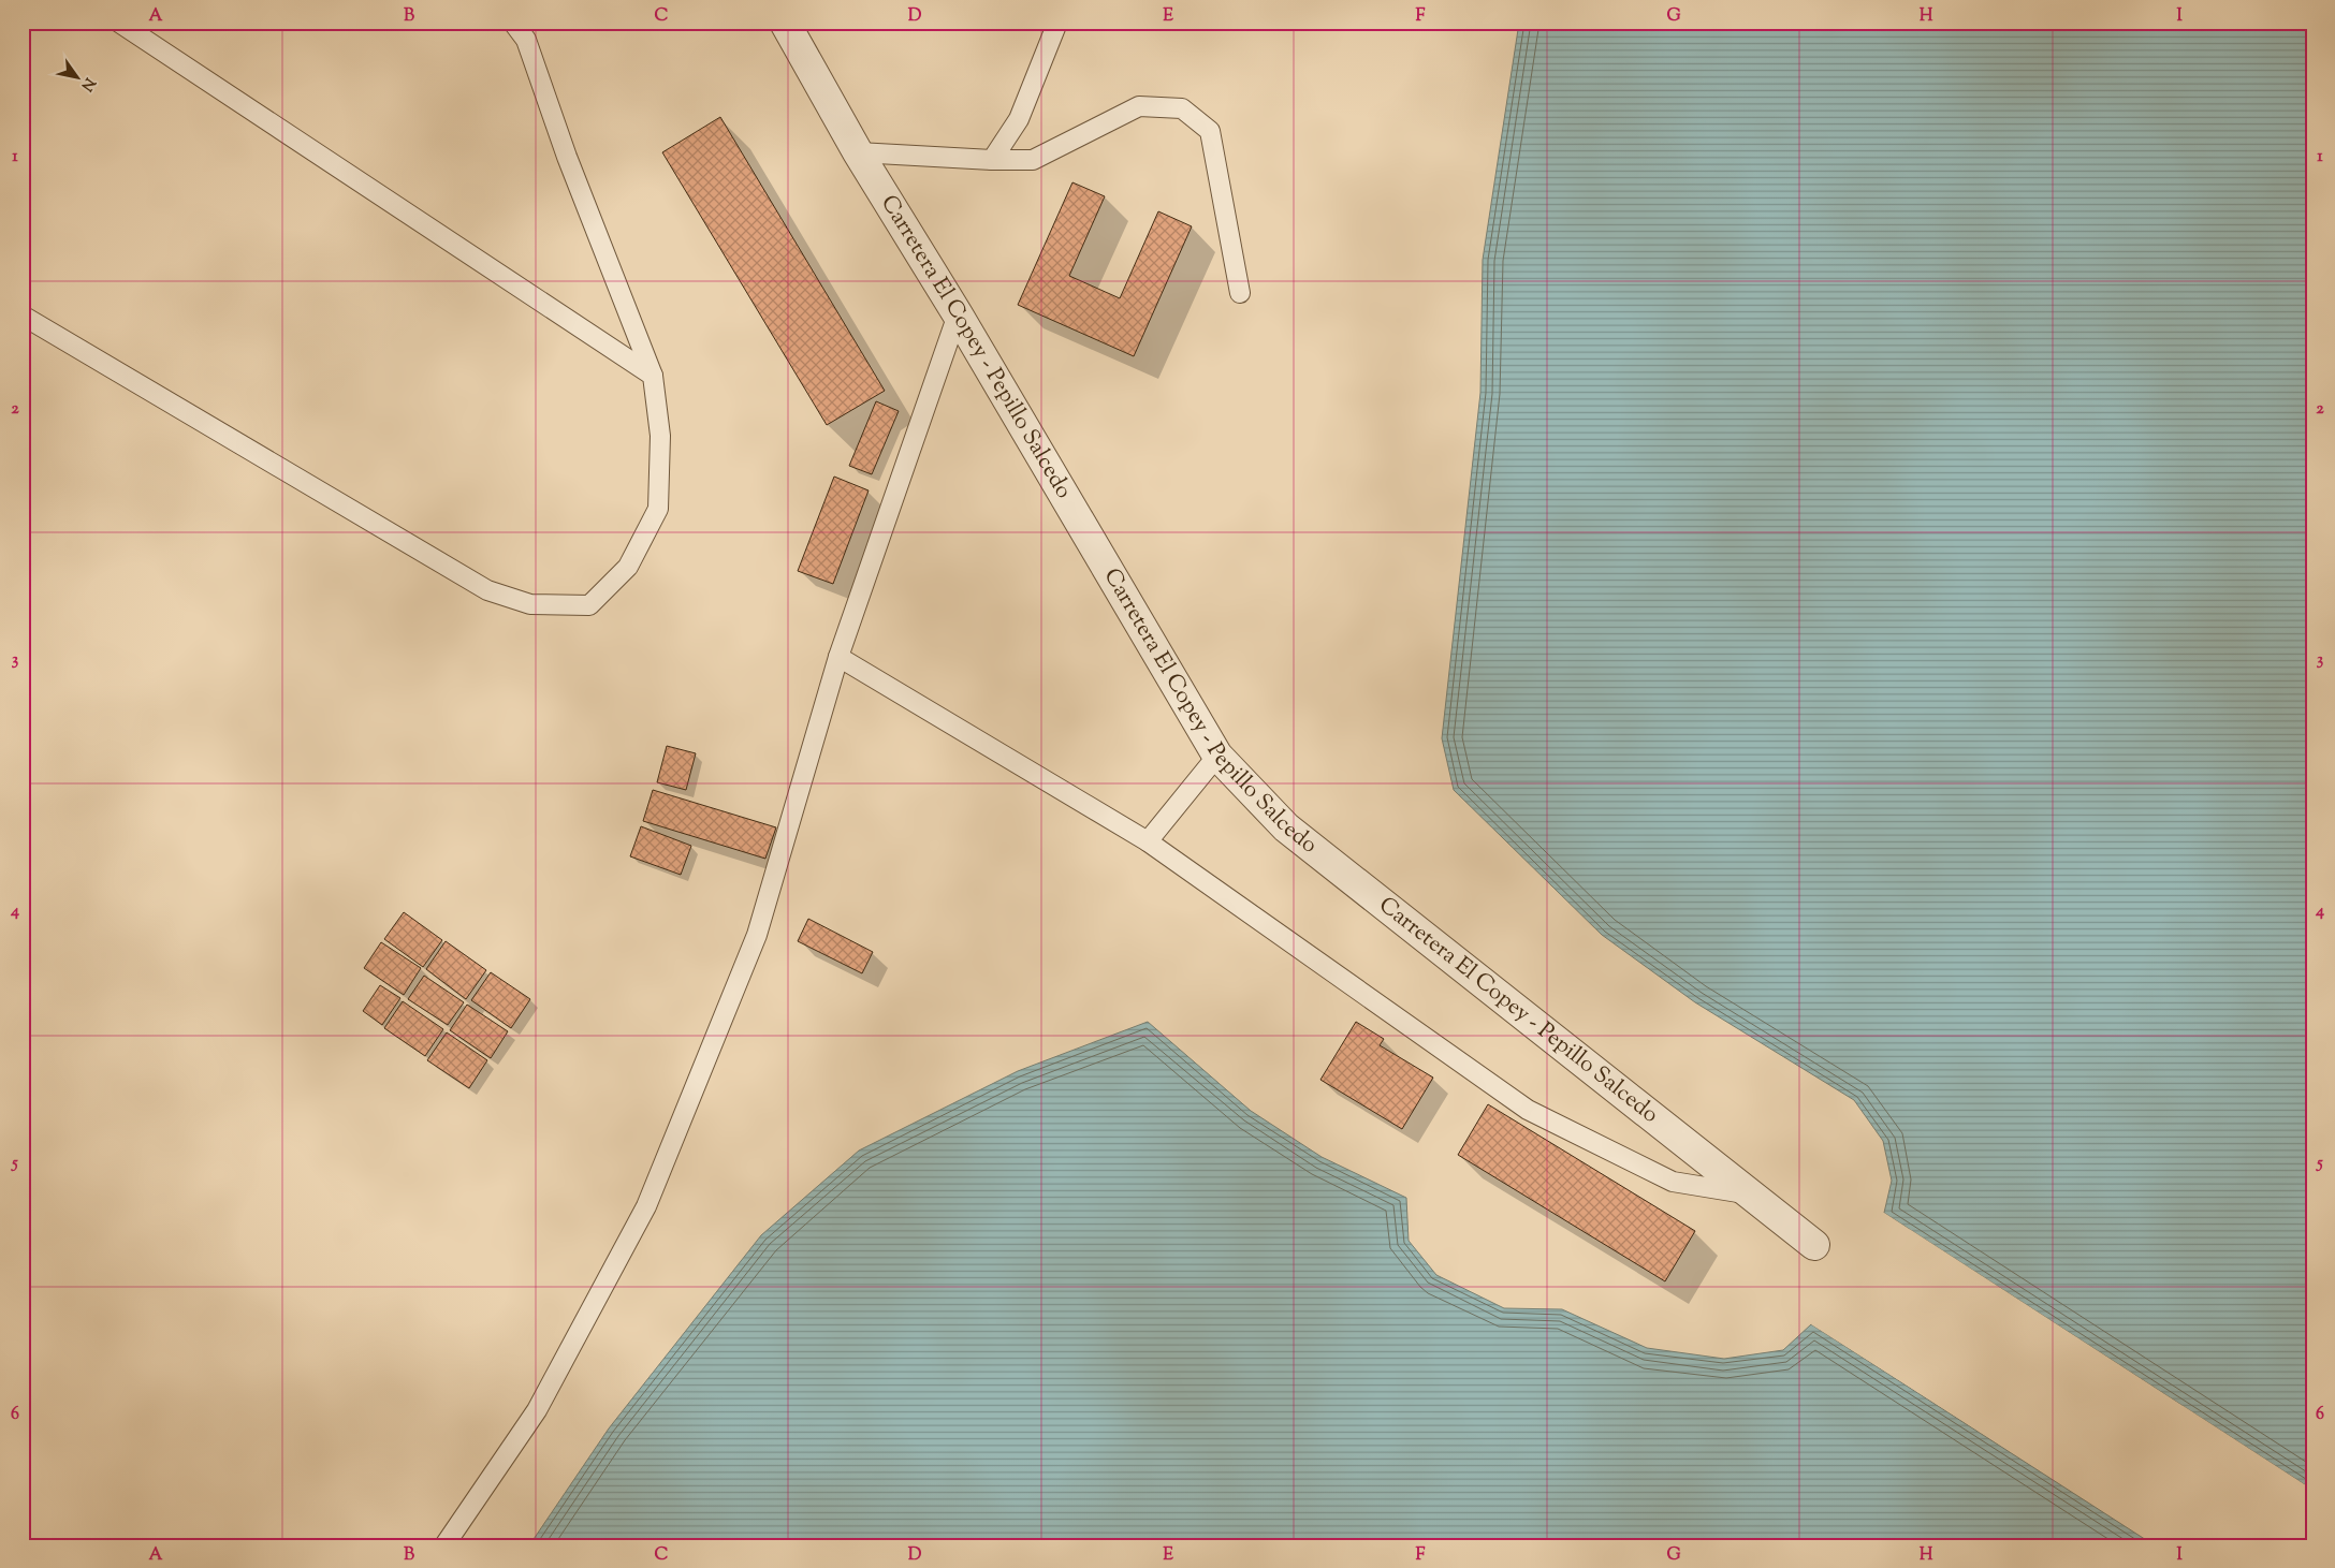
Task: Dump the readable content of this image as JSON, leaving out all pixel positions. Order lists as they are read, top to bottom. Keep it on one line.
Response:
{"streets":{"street":["Carretera El Copey - Pepillo Salcedo"]},"north":"bottom right","grid":{"columns":["A","B","C","D","E","F","G","H","I"],"rows":["1","2","3","4","5","6"]}}
